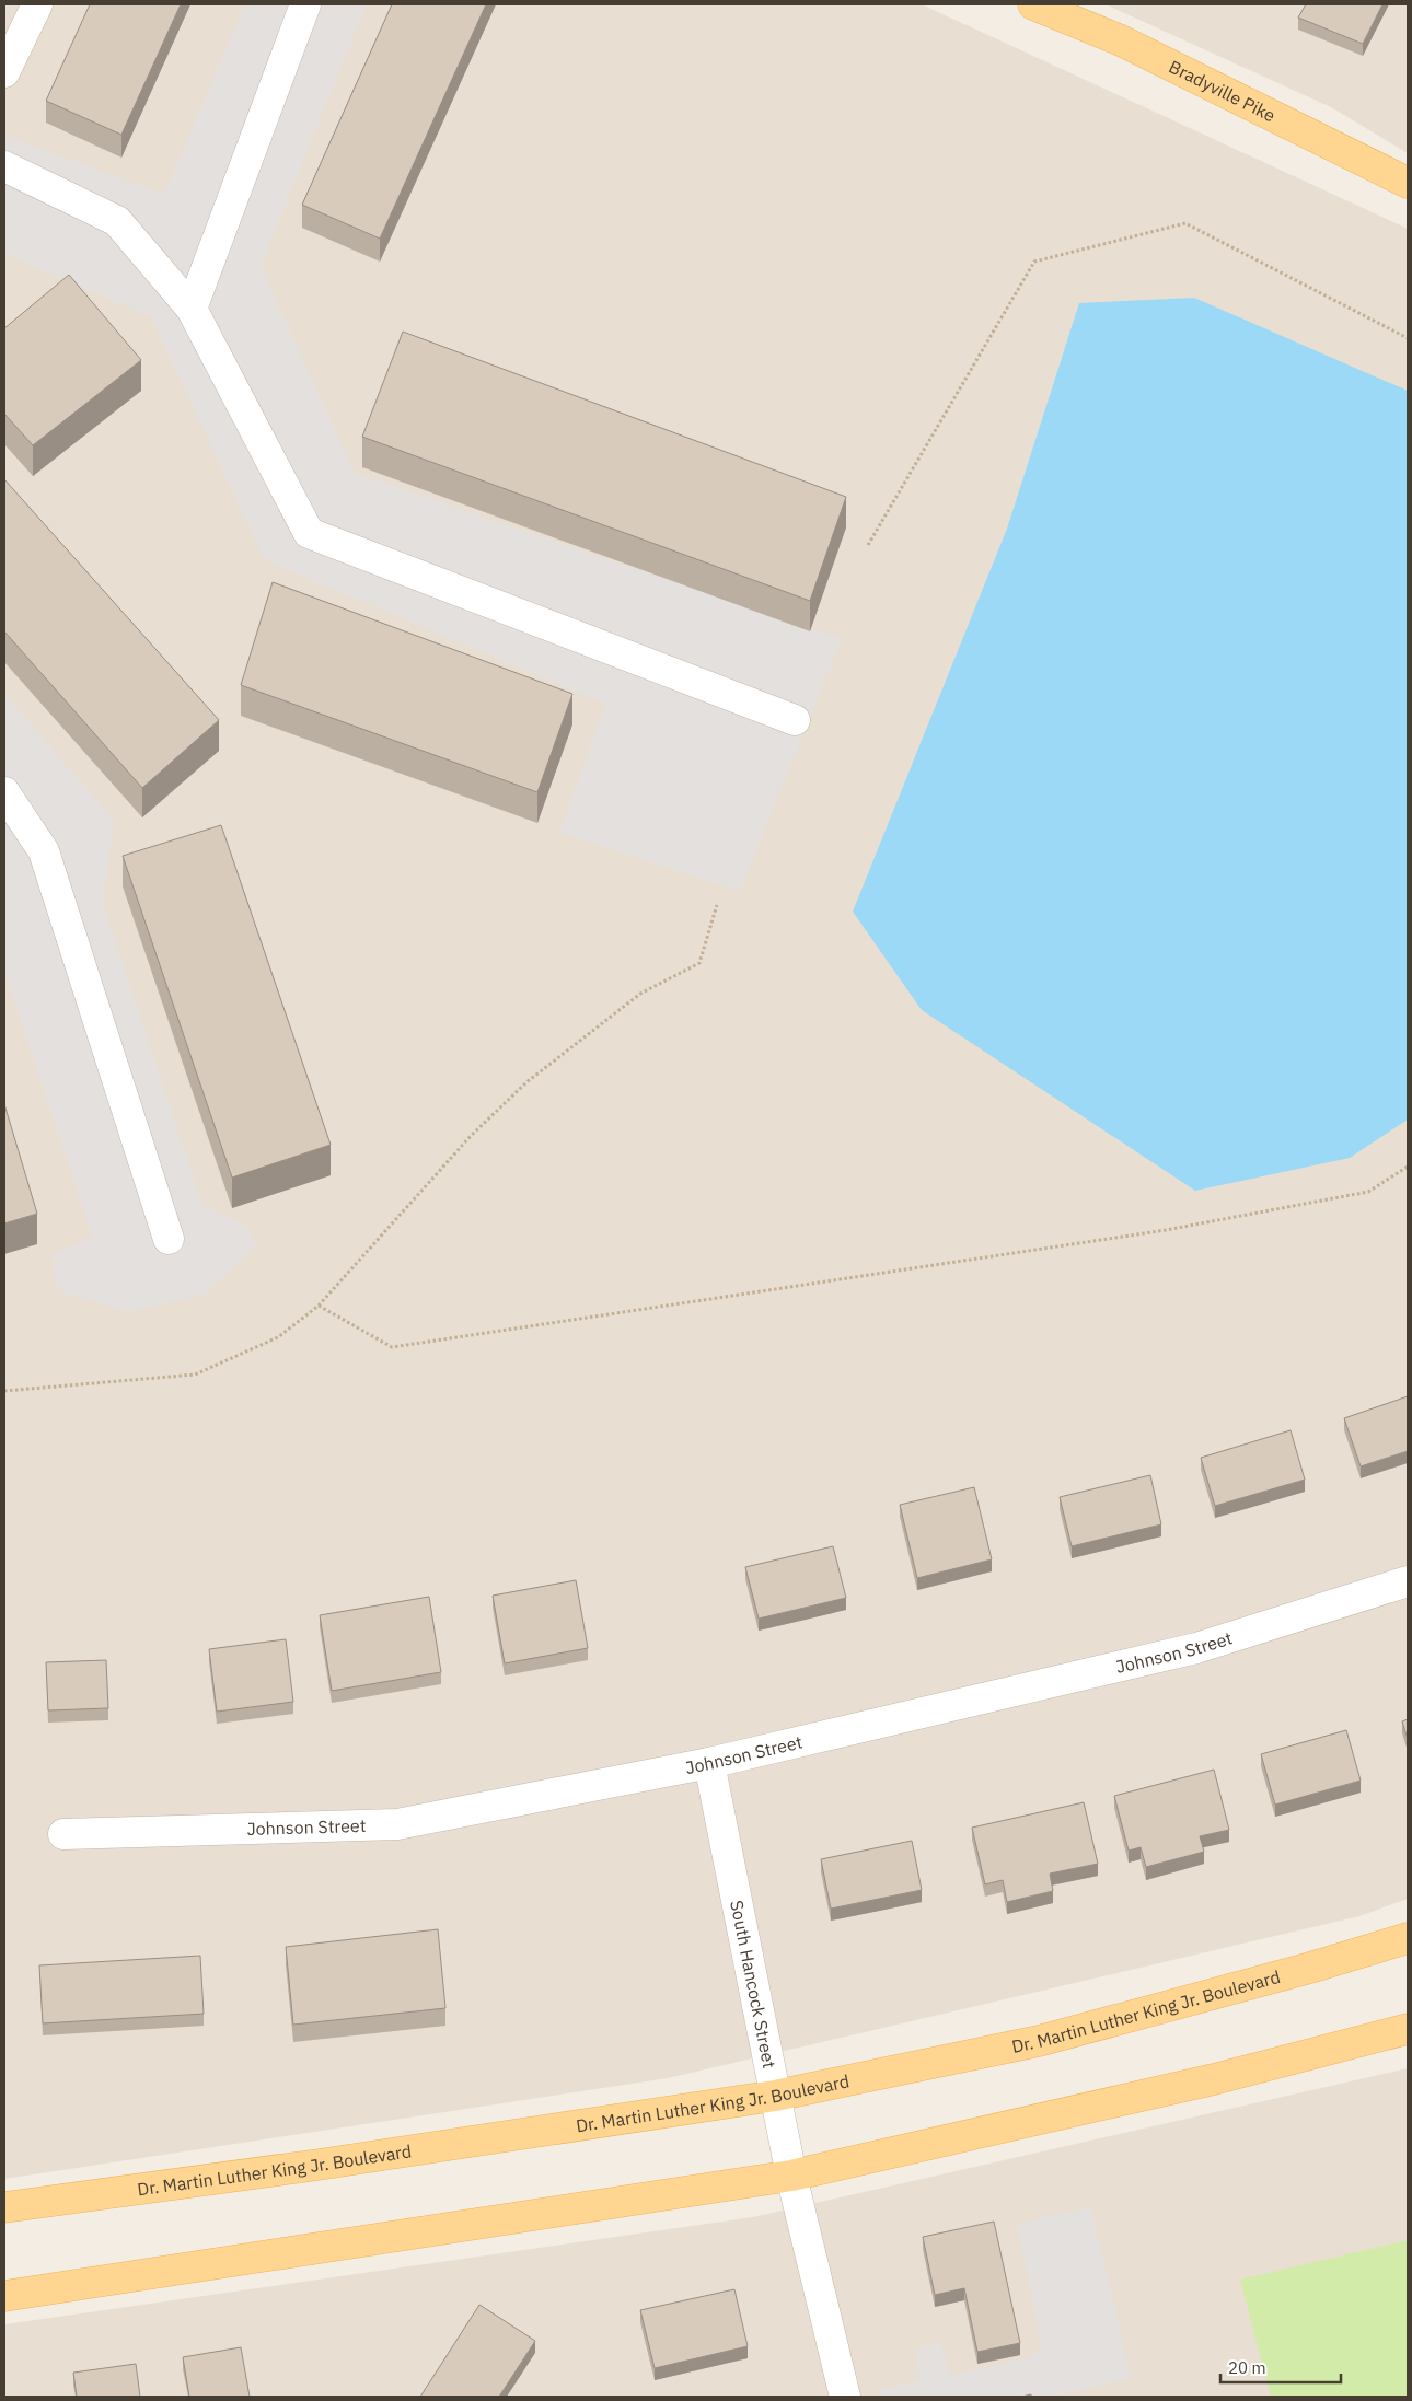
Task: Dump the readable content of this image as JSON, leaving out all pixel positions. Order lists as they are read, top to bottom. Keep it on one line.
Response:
{"streets":{"main road":["Bradyville Pike","Dr. Martin Luther King Jr. Boulevard"],"street":["Johnson Street","South Hancock Street"]},"crossings":[["Johnson Street","South Hancock Street"],["South Hancock Street","Dr. Martin Luther King Jr. Boulevard"]],"scale_bar":"20 m"}
